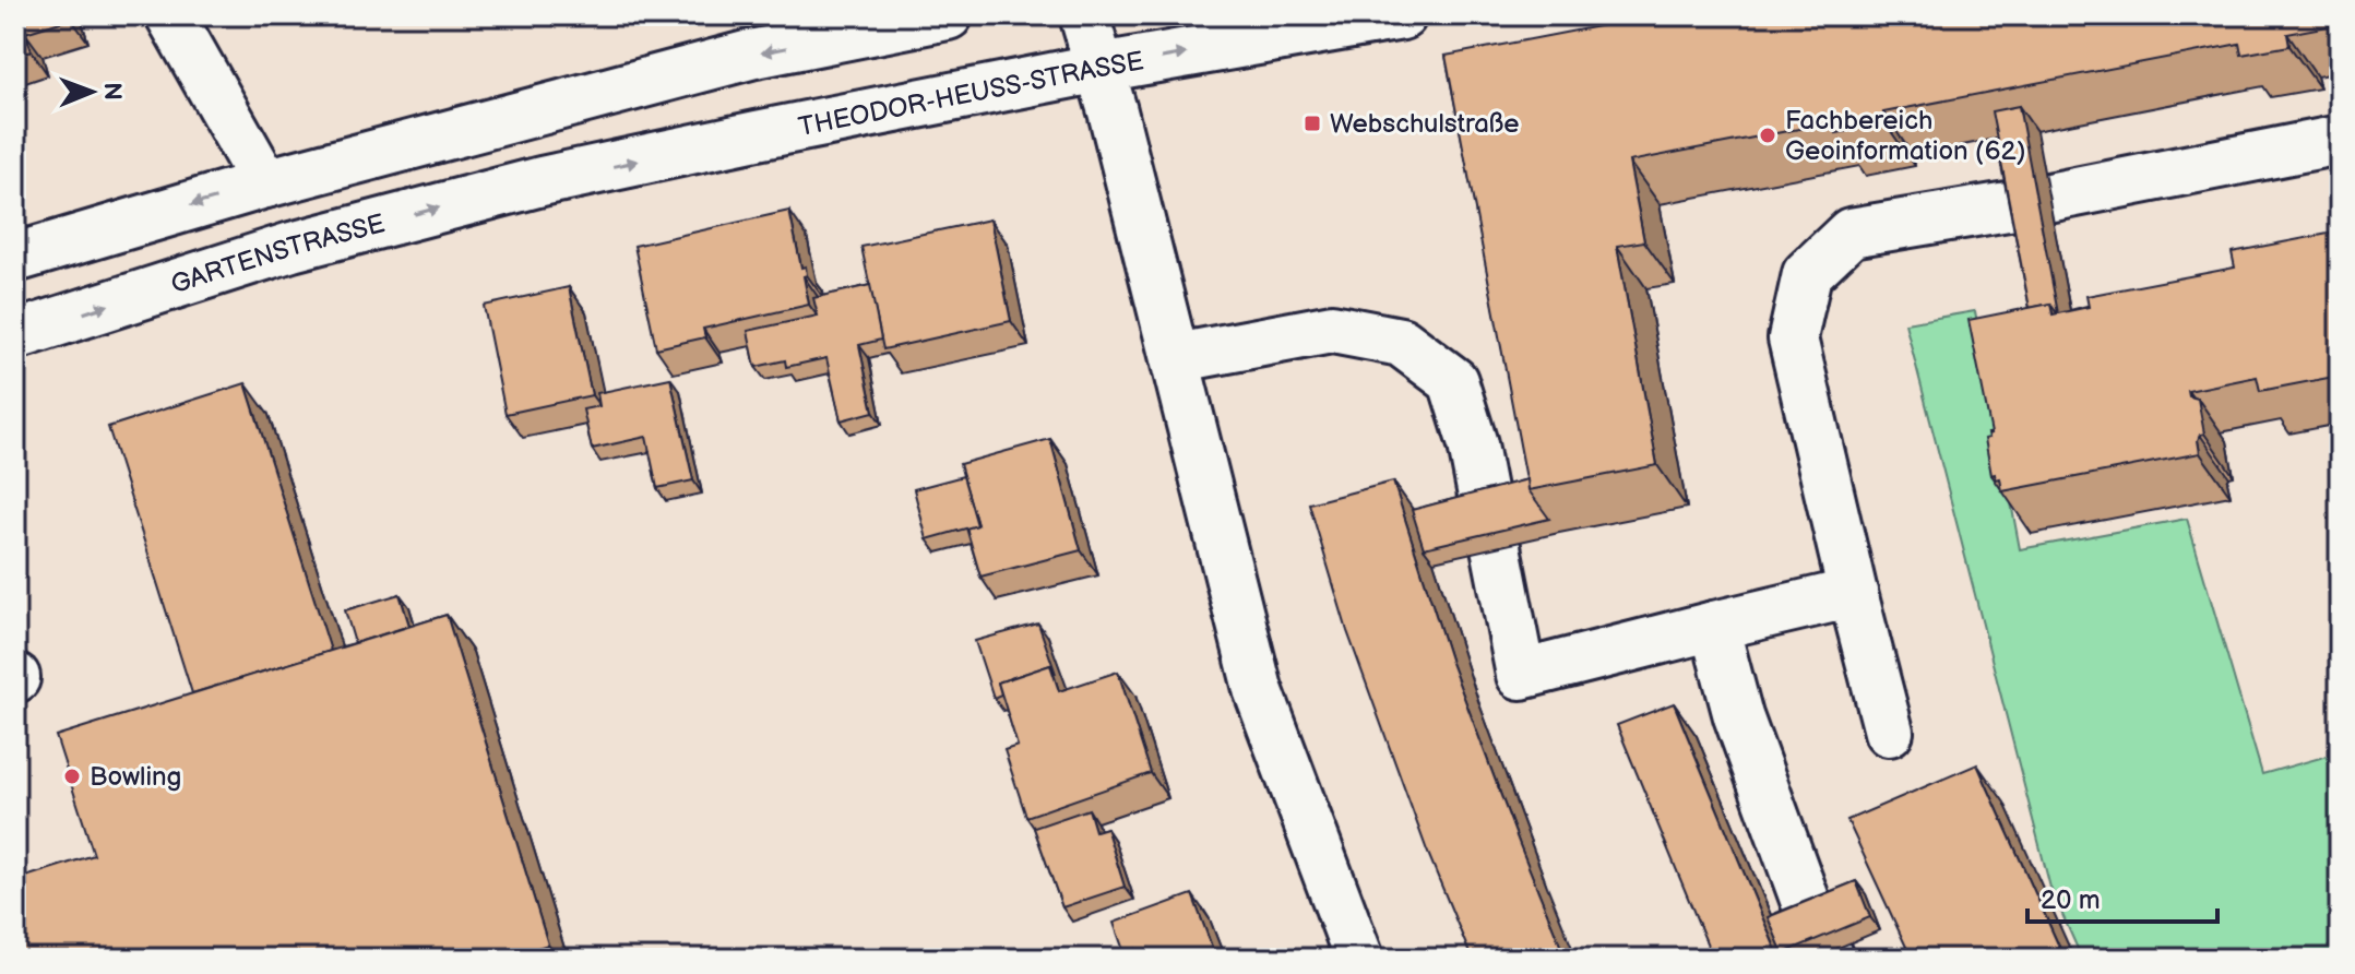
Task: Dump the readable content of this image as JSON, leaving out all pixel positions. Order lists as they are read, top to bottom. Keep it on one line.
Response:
{"streets":{"main road":["THEODOR-HEUSS-STRASSE","GARTENSTRASSE"]},"crossings":[["THEODOR-HEUSS-STRASSE","GARTENSTRASSE"]],"places":{"transit":["Webschulstraße"],"other":["Fachbereich Geoinformation (62)","Bowling"]},"scale_bar":"20 m","north":"right"}
